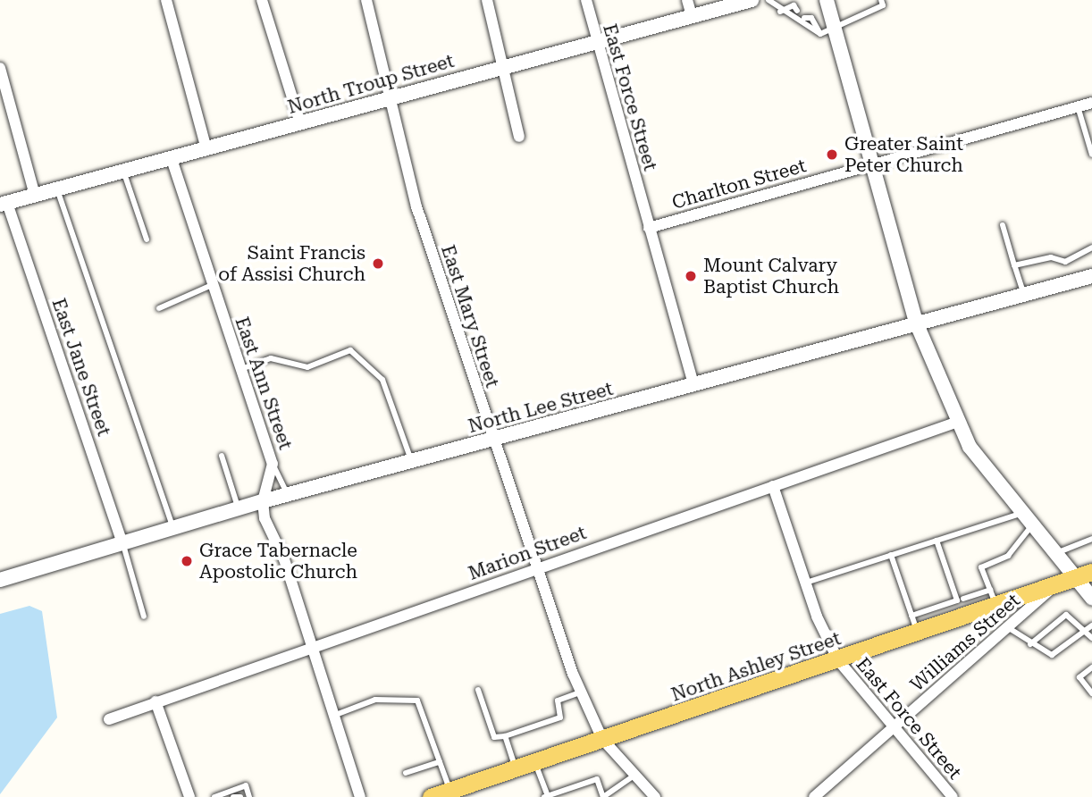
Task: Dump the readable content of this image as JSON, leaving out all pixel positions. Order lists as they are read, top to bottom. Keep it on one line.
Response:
{"streets":{"main road":["North Ashley Street"],"street":["North Troup Street","East Force Street","Charlton Street","East Mary Street","East Jane Street","East Ann Street","North Lee Street","Marion Street","Williams Street"]},"crossings":[["North Troup Street","East Force Street"],["North Troup Street","East Mary Street"],["North Troup Street","East Jane Street"],["North Troup Street","East Ann Street"],["East Force Street","Charlton Street"],["East Force Street","North Lee Street"],["East Force Street","Marion Street"],["East Force Street","Williams Street"],["East Force Street","North Ashley Street"],["East Mary Street","North Lee Street"],["East Mary Street","Marion Street"],["East Mary Street","North Ashley Street"],["East Jane Street","North Lee Street"],["East Ann Street","North Lee Street"],["Williams Street","North Ashley Street"]],"places":["Greater Saint Peter Church","Saint Francis of Assisi Church","Mount Calvary Baptist Church","Grace Tabernacle Apostolic Church"]}
